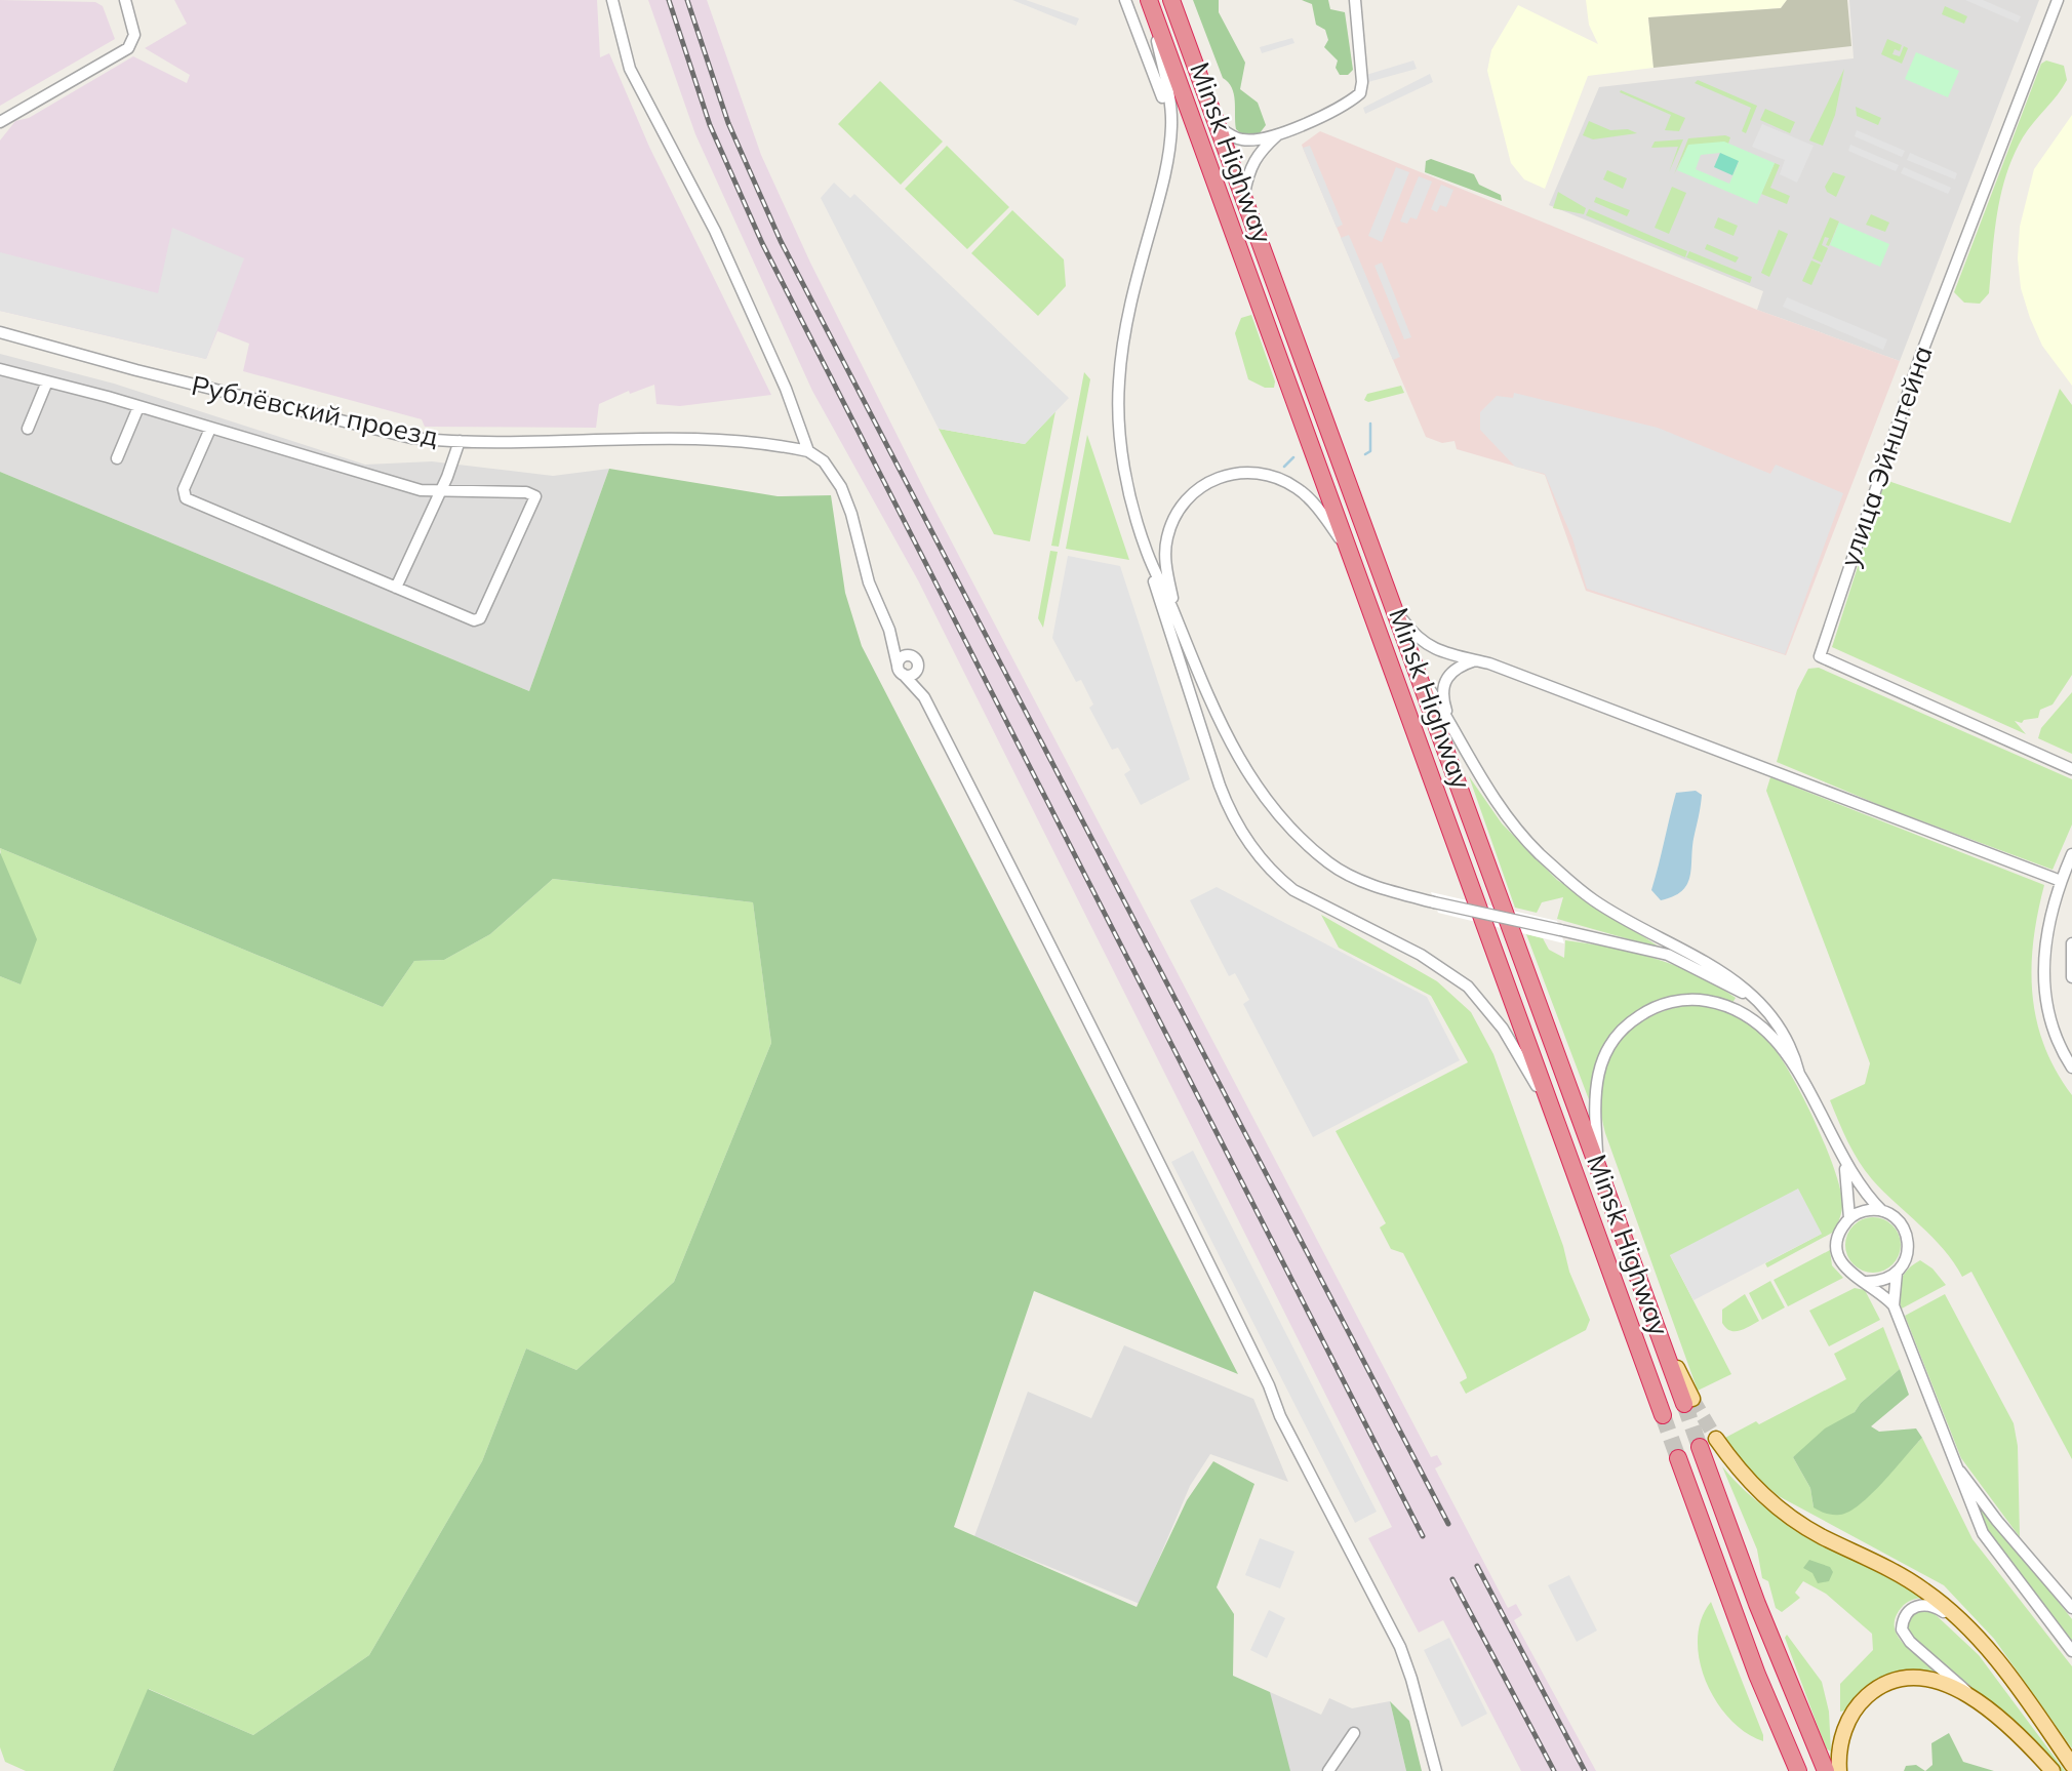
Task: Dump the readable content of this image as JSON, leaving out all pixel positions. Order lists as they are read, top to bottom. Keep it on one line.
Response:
{"streets":{"highway":["Minsk Highway"],"street":["Рублёвский проезд","улица Эйнштейна"]}}
